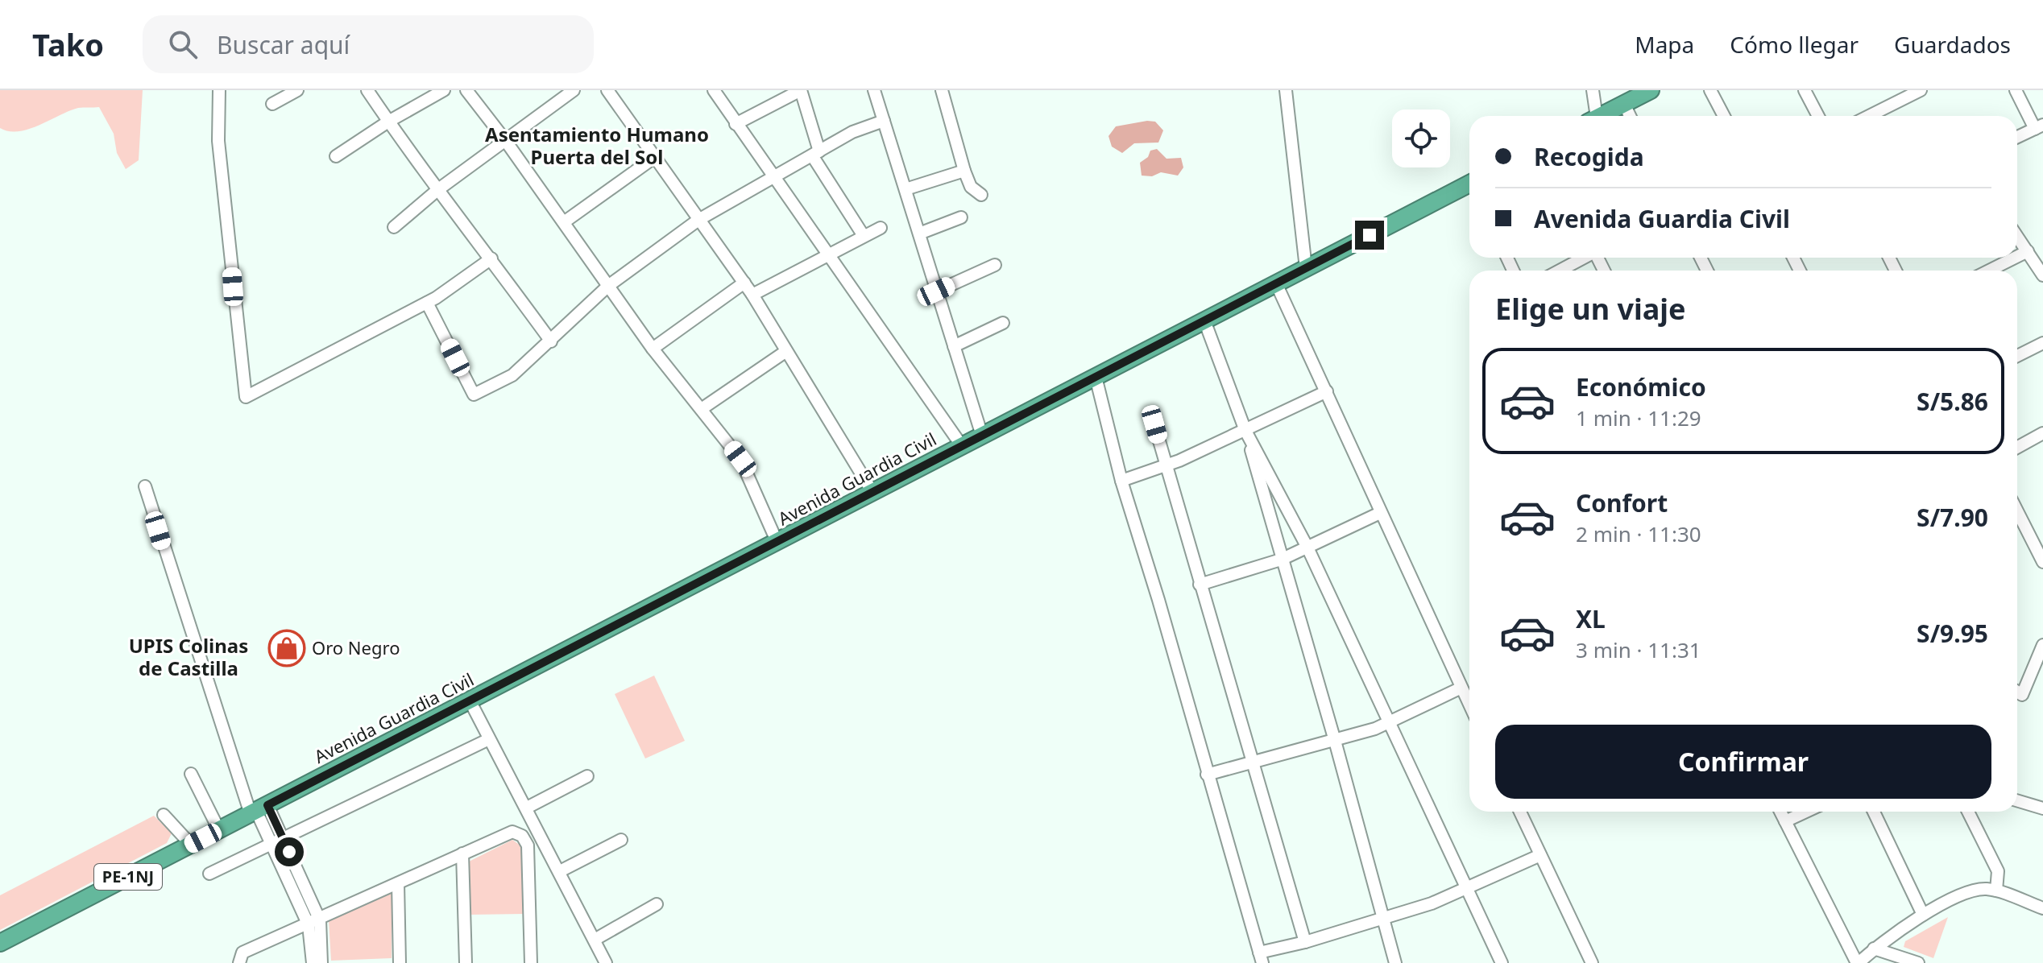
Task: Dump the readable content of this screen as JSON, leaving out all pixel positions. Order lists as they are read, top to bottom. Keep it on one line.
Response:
{"streets":{"highway":["Avenida Guardia Civil","PE-1NJ"]},"crossings":[["Avenida Guardia Civil","PE-1NJ"]],"districts":["Asentamiento Humano Puerta del Sol","UPIS Colinas de Castilla"],"places":{"shop":["Oro Negro"]},"page":{"header":"Tako","search":"Buscar aquí","nav":["Mapa","Cómo llegar","Guardados"],"banner":["Recogida","Avenida Guardia Civil"],"heading":"Elige un viaje","list":[{"name":"Económico","note":"1 min · 11:29","value":"S/5.86"},{"name":"Confort","note":"2 min · 11:30","value":"S/7.90"},{"name":"XL","note":"3 min · 11:31","value":"S/9.95"}],"buttons":"Confirmar"}}
